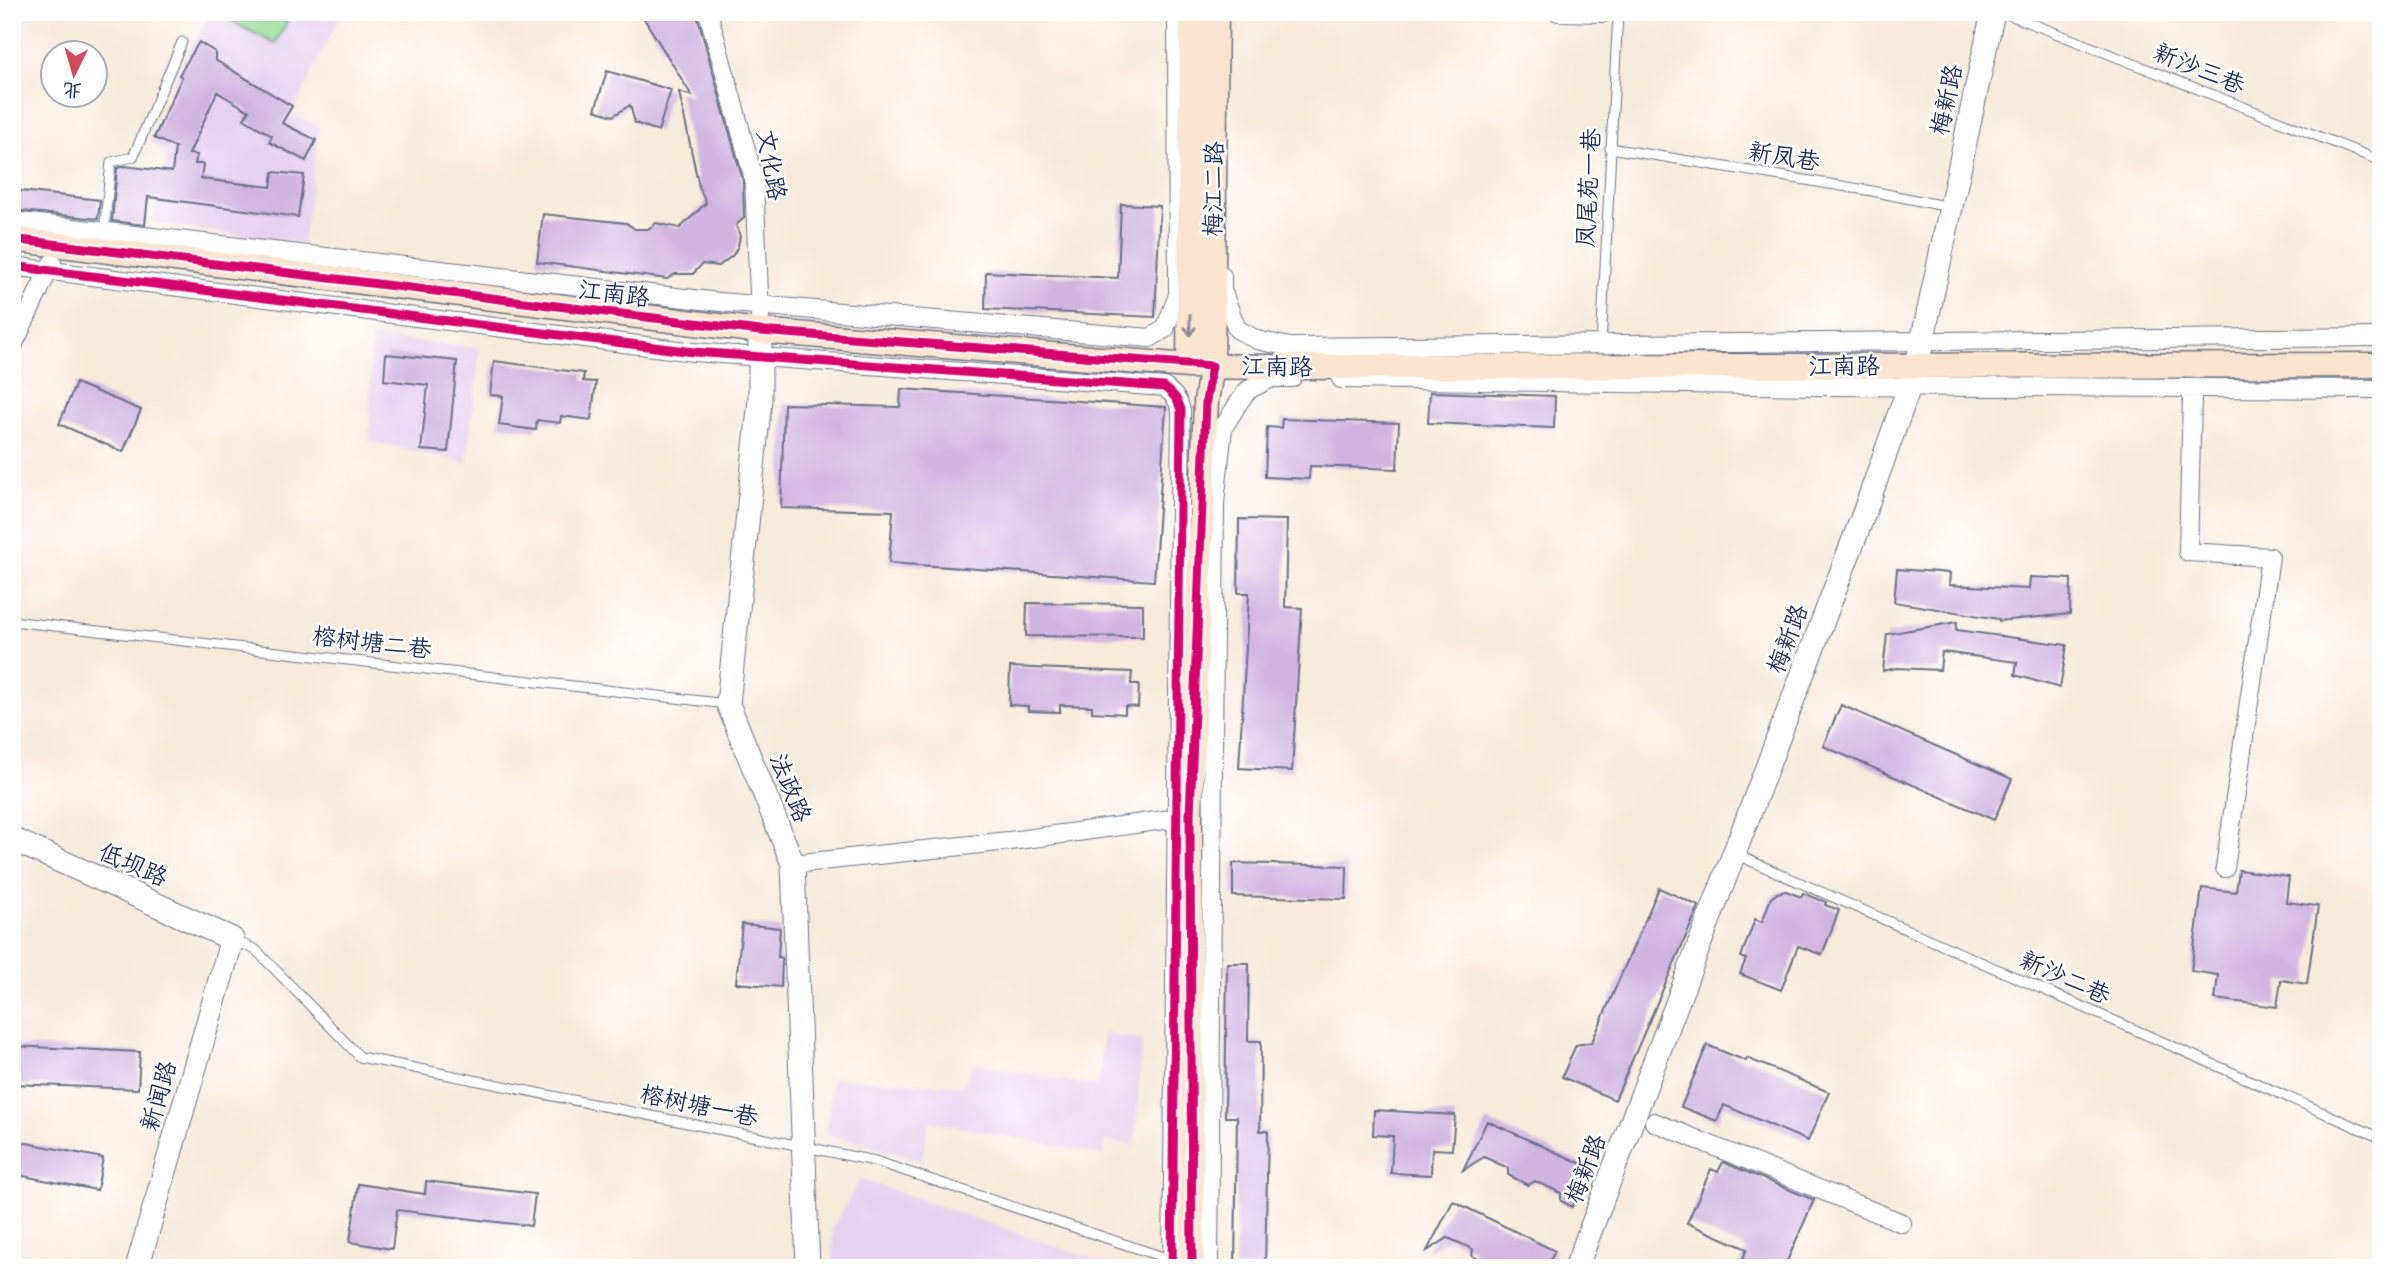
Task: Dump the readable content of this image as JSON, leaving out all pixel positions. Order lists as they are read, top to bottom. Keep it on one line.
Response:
{"streets":{"main road":["梅江二路","江南路"],"street":["梅新路","文化路","法政路","低坝路","新闻路"],"lane":["新沙三巷","新凤巷","凤尾苑一巷","榕树塘二巷","新沙二巷","榕树塘一巷"]},"crossings":[["梅新路","新凤巷"],["梅新路","江南路"],["梅新路","新沙二巷"],["新凤巷","凤尾苑一巷"],["文化路","江南路"],["文化路","法政路"],["凤尾苑一巷","江南路"],["梅江二路","江南路"],["江南路","法政路"],["榕树塘二巷","法政路"],["法政路","榕树塘一巷"],["低坝路","新闻路"],["低坝路","榕树塘一巷"],["新闻路","榕树塘一巷"]],"north":"bottom"}
